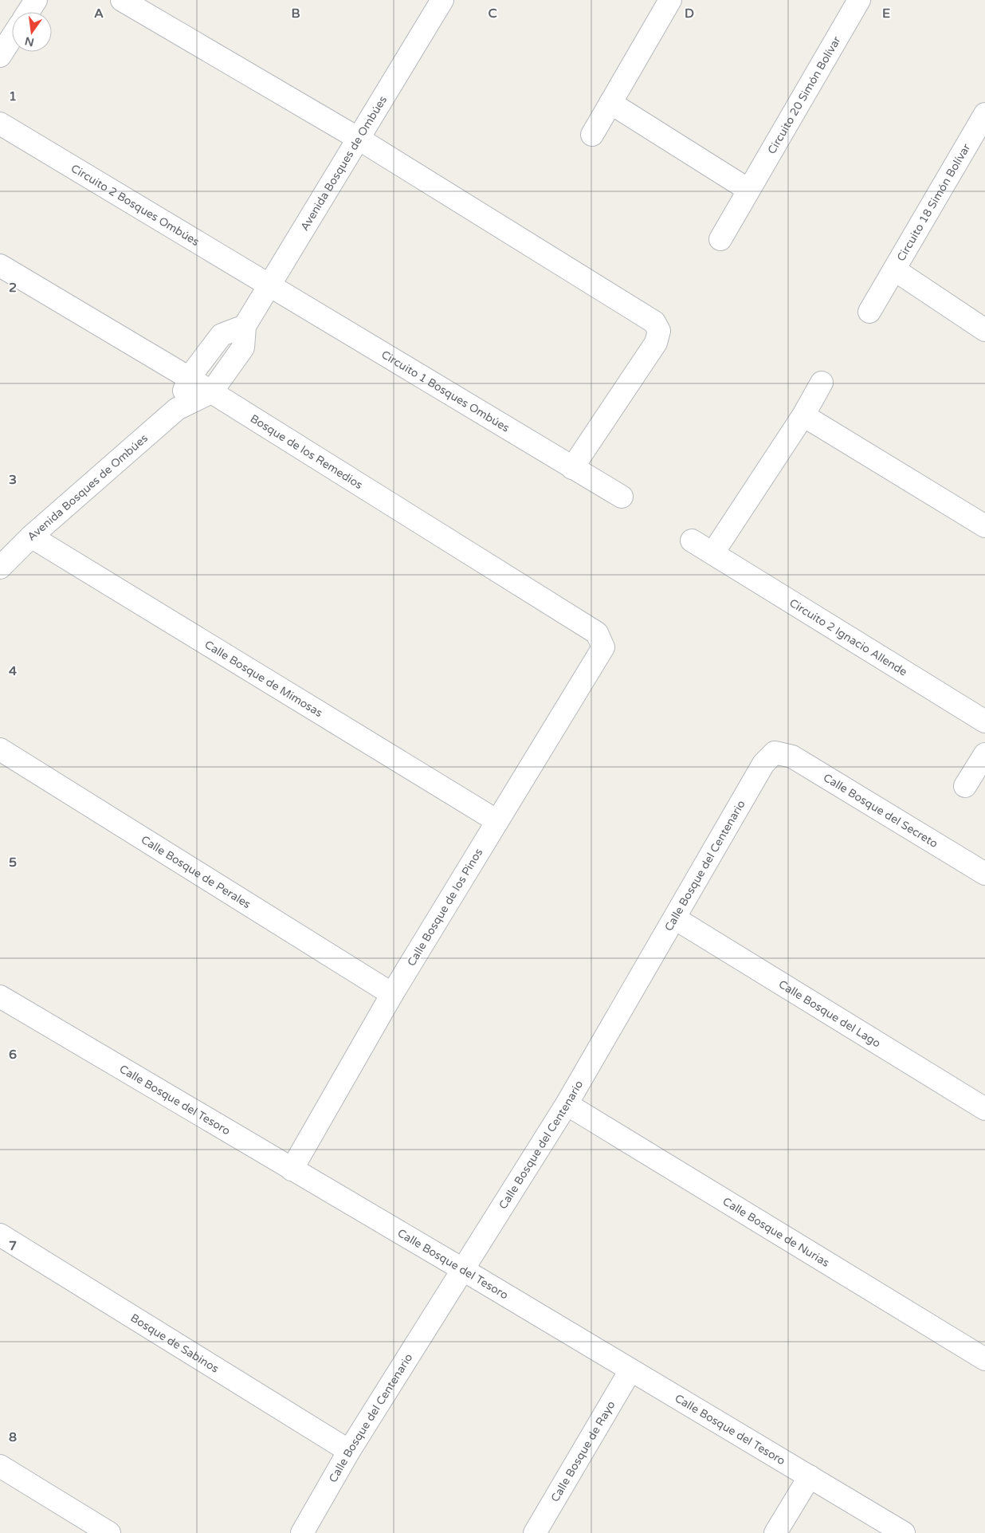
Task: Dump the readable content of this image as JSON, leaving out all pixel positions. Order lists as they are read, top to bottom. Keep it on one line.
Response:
{"streets":{"street":["Circuito 20 Simón Bolívar","Avenida Bosques de Ombúes","Circuito 18 Simón Bolívar","Circuito 2 Bosques Ombúes","Circuito 1 Bosques Ombúes","Bosque de los Remedios","Circuito 2 Ignacio Allende","Calle Bosque de Mimosas","Calle Bosque del Secreto","Calle Bosque del Centenario","Calle Bosque de Perales","Calle Bosque de los Pinos","Calle Bosque del Lago","Calle Bosque del Tesoro","Calle Bosque de Nurias","Bosque de Sabinos","Calle Bosque de Rayo"]},"crossings":[["Avenida Bosques de Ombúes","Circuito 2 Bosques Ombúes"],["Avenida Bosques de Ombúes","Circuito 1 Bosques Ombúes"],["Avenida Bosques de Ombúes","Bosque de los Remedios"],["Avenida Bosques de Ombúes","Calle Bosque de Mimosas"],["Circuito 2 Bosques Ombúes","Circuito 1 Bosques Ombúes"],["Bosque de los Remedios","Calle Bosque de los Pinos"],["Calle Bosque de Mimosas","Calle Bosque de los Pinos"],["Calle Bosque del Secreto","Calle Bosque del Centenario"],["Calle Bosque del Centenario","Calle Bosque del Lago"],["Calle Bosque del Centenario","Calle Bosque del Tesoro"],["Calle Bosque del Centenario","Calle Bosque de Nurias"],["Calle Bosque del Centenario","Bosque de Sabinos"],["Calle Bosque de Perales","Calle Bosque de los Pinos"],["Calle Bosque de los Pinos","Calle Bosque del Tesoro"],["Calle Bosque del Tesoro","Calle Bosque de Rayo"]],"north":"bottom","grid":{"columns":["A","B","C","D","E"],"rows":["1","2","3","4","5","6","7","8"]}}
